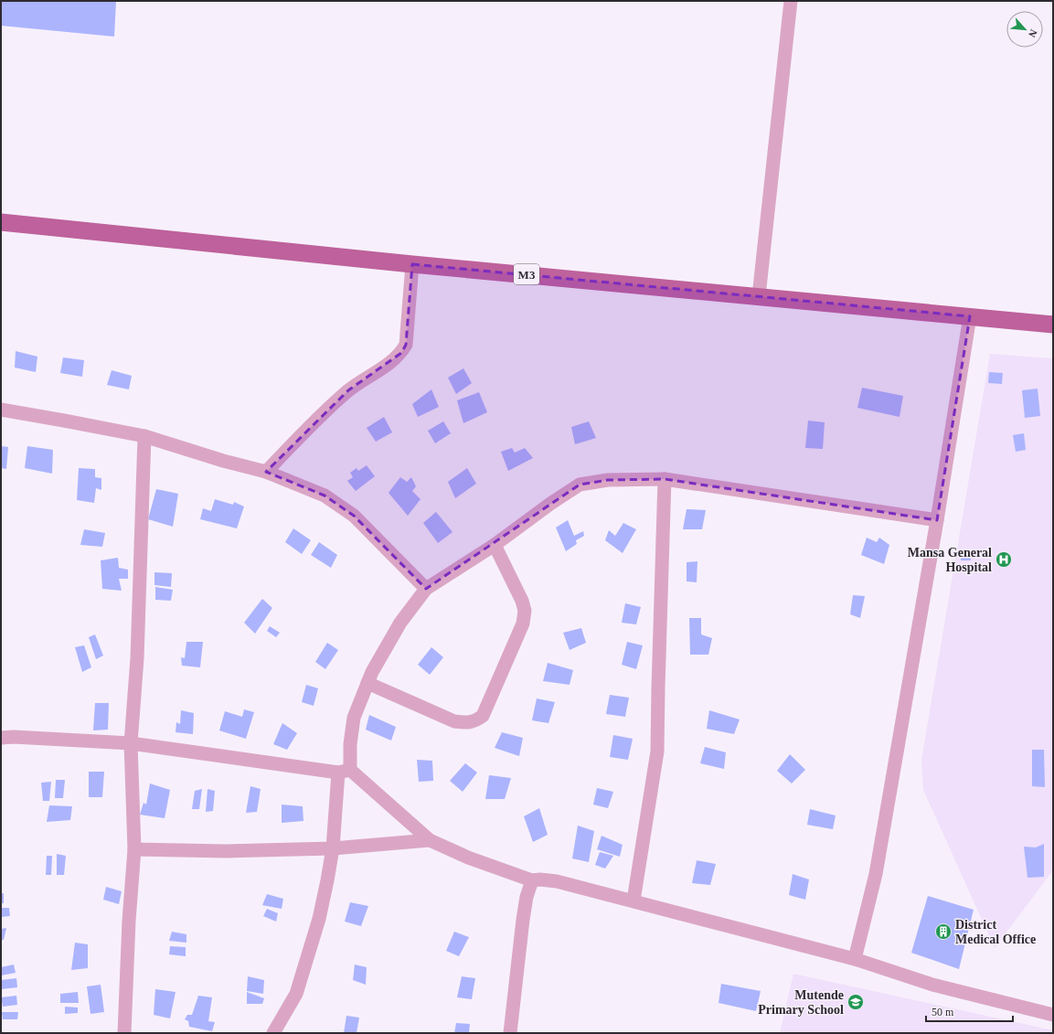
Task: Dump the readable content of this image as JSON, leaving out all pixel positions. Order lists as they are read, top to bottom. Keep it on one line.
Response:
{"streets":{"main road":["M3"]},"places":{"hospital":["Mansa General Hospital"],"building":["District Medical Office"],"school or university":["Mutende Primary School"]},"scale_bar":"50 m","north":"bottom right"}
